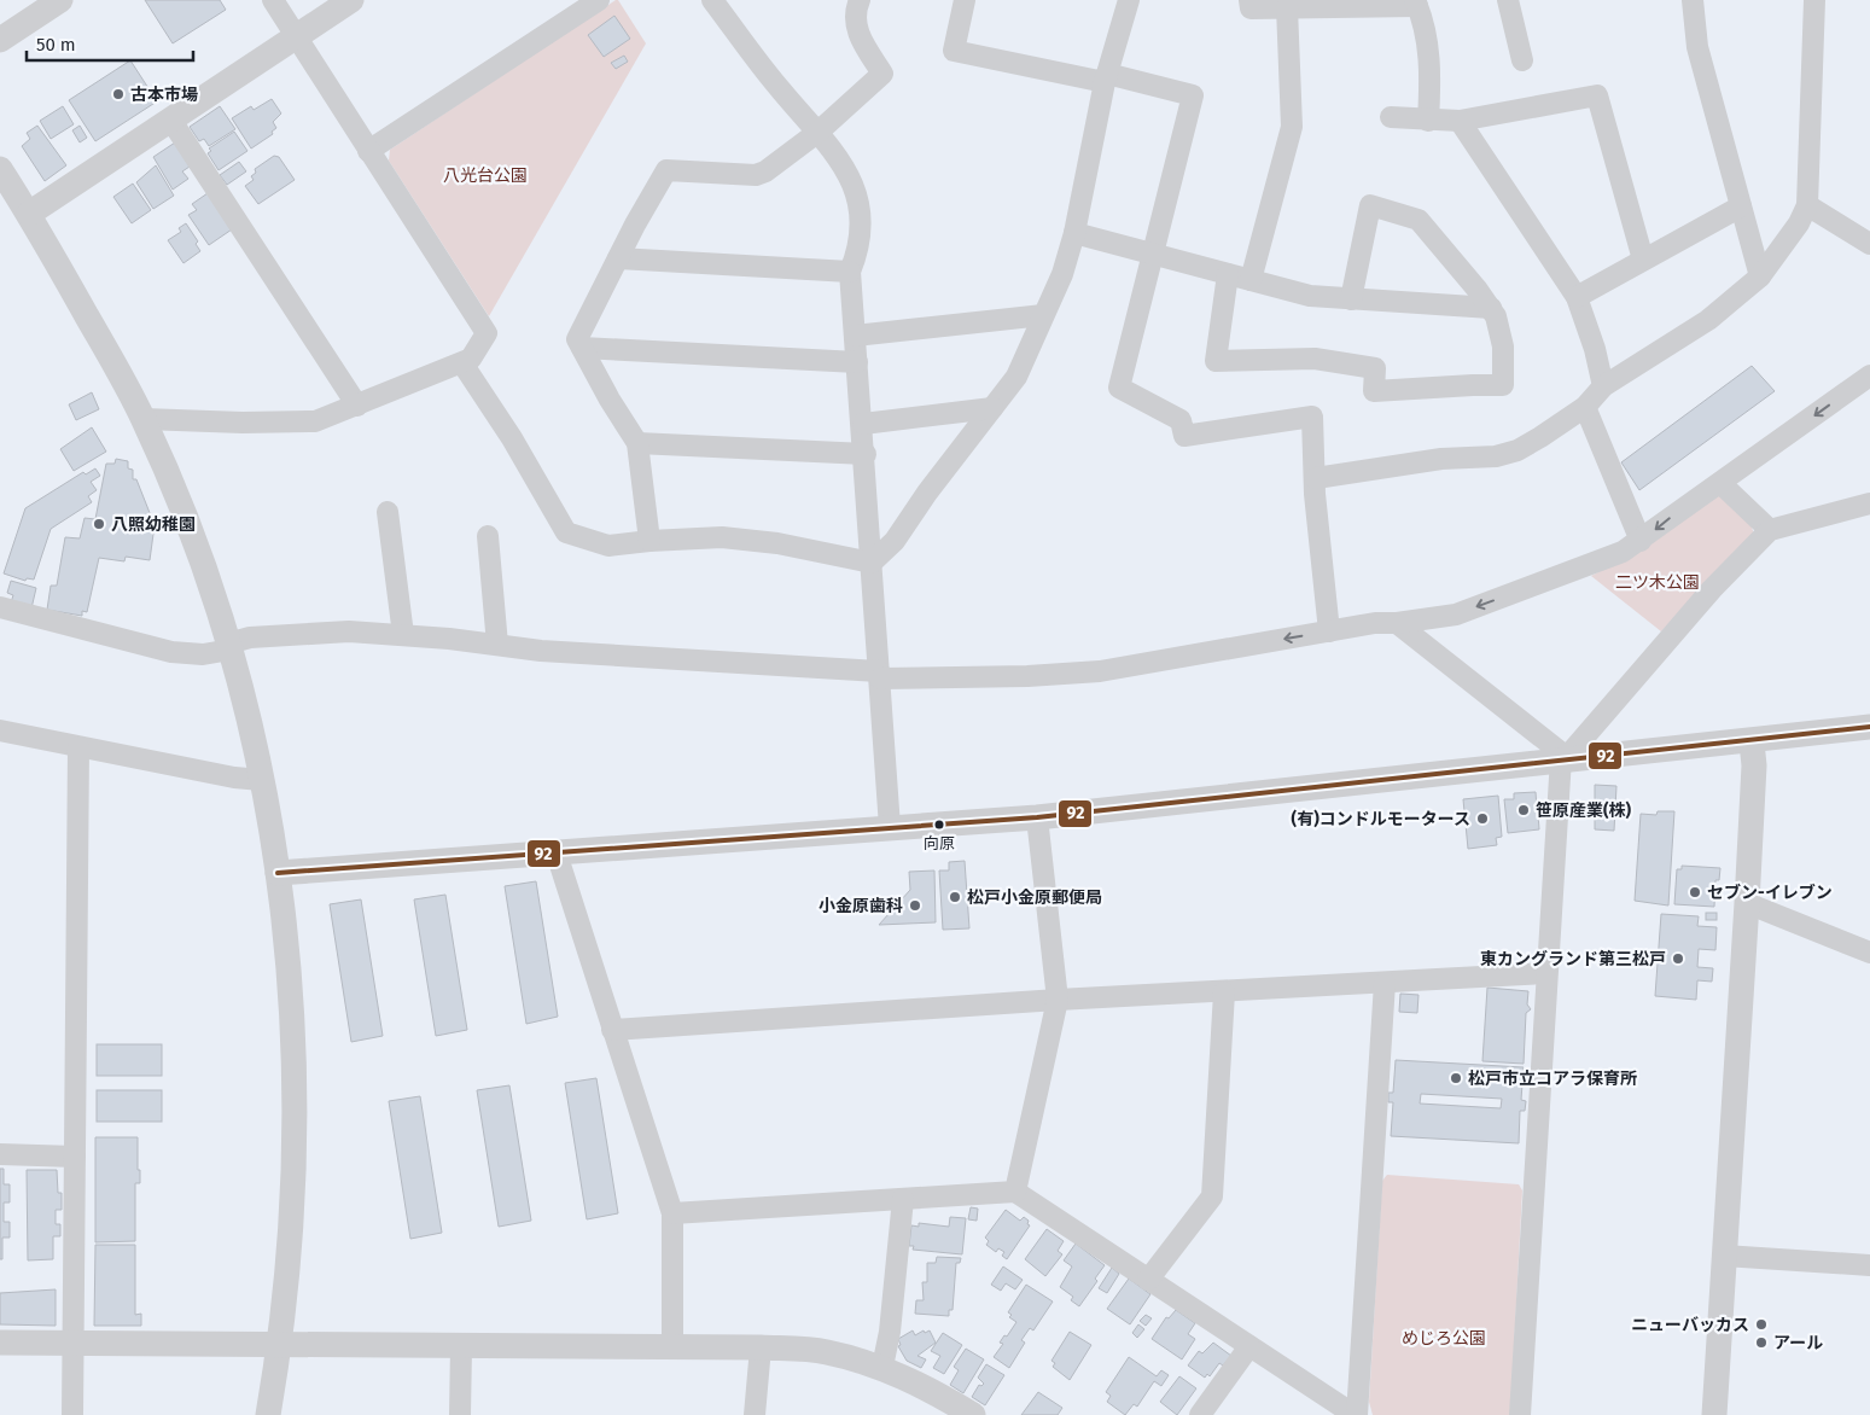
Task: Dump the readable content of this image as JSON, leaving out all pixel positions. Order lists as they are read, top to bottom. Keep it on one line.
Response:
{"parks":["八光台公園","二ツ木公園","めじろ公園"],"places":["古本市場","八照幼稚園","笹原産業(株)","(有)コンドルモータース","向原","セブン-イレブン","松戸小金原郵便局","小金原歯科","東カングランド第三松戸","松戸市立コアラ保育所","ニューバッカス","アール"],"lines":["transit line 92"],"scale_bar":"50 m"}
